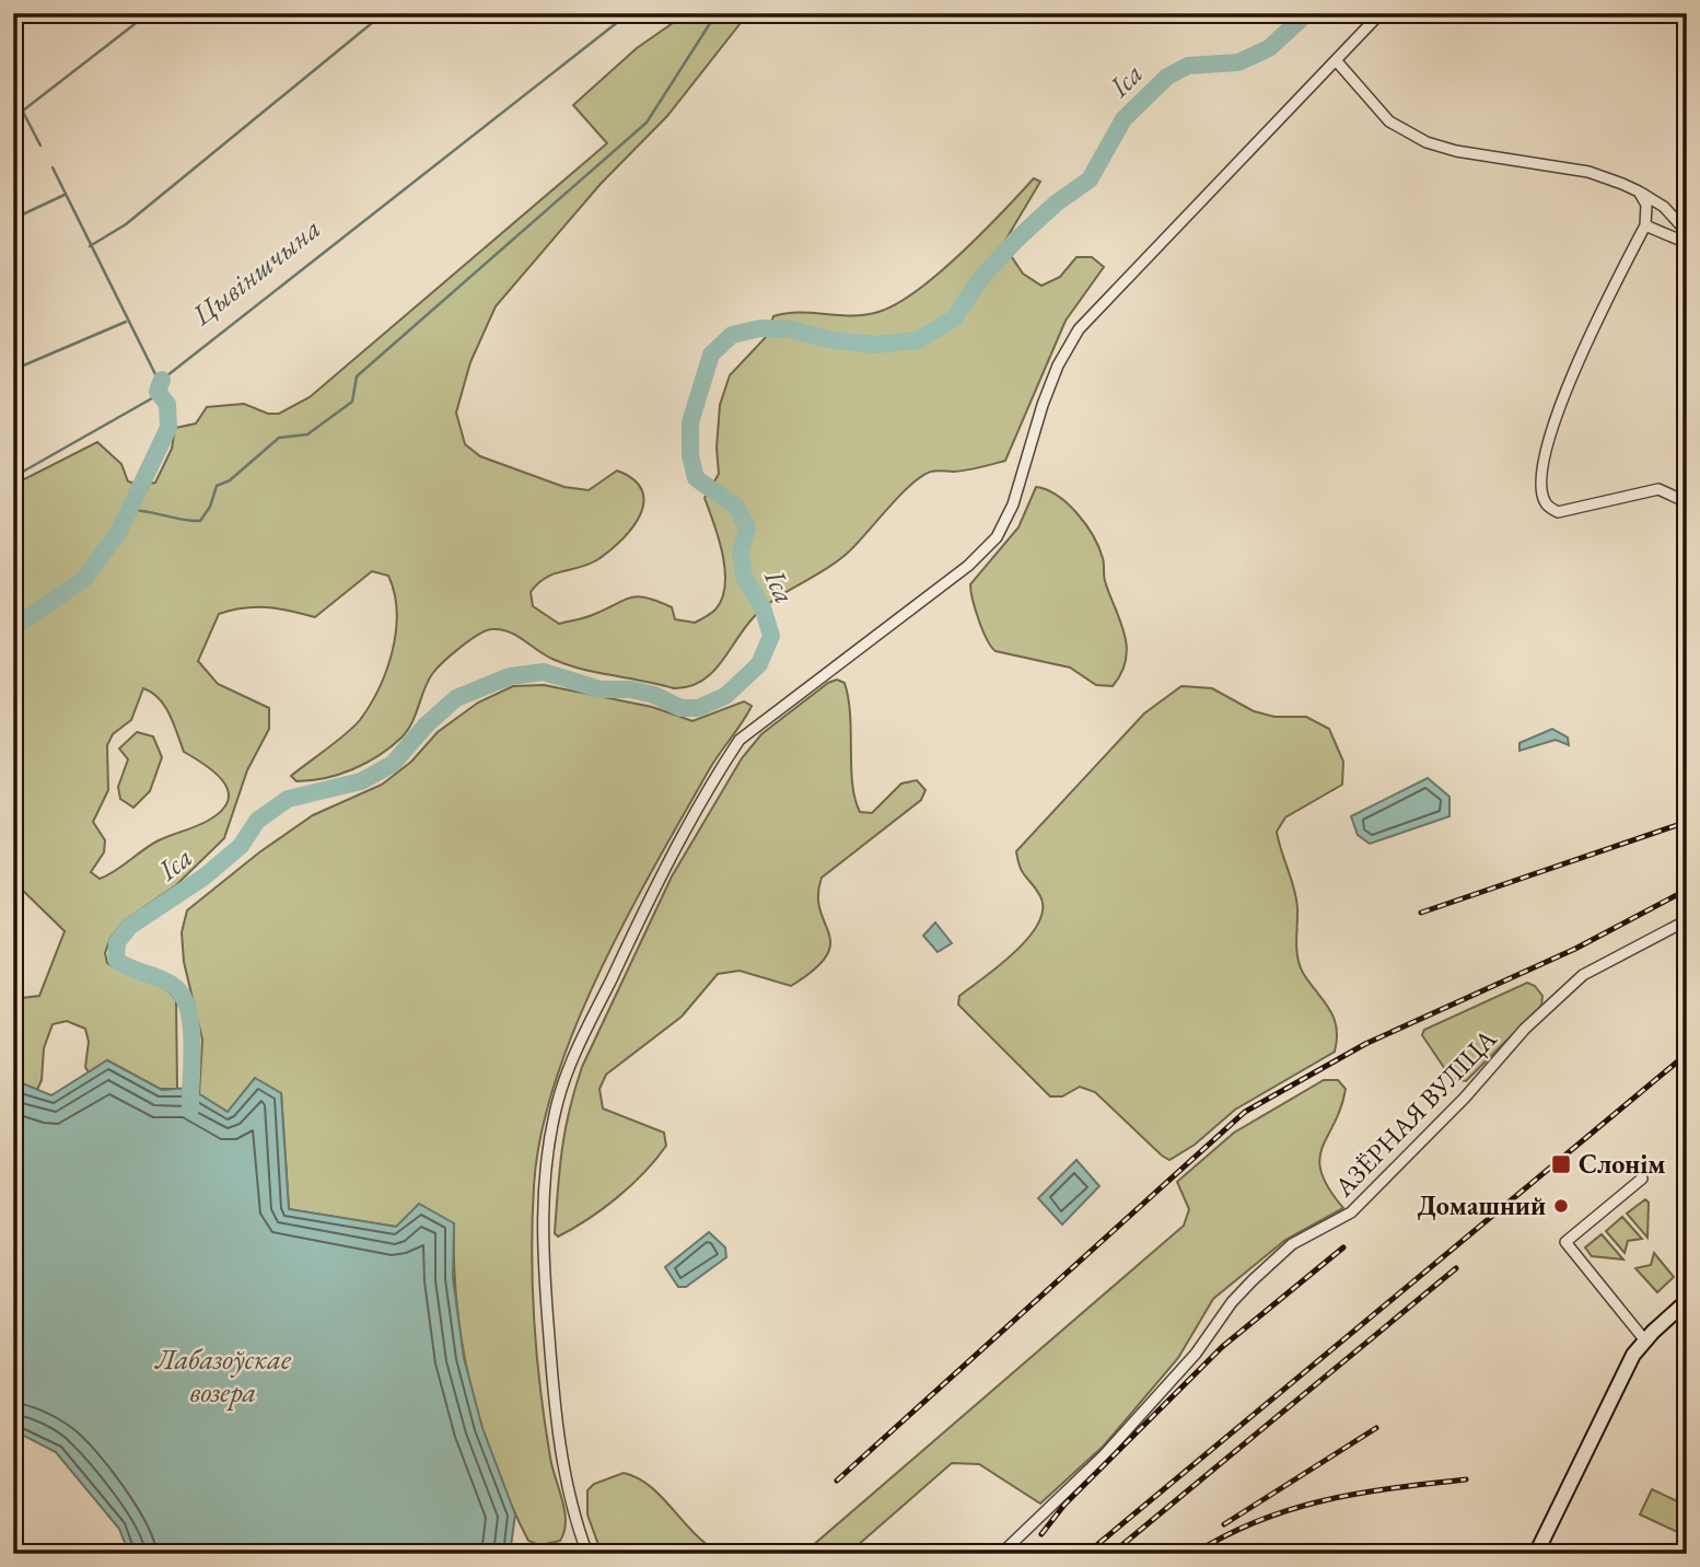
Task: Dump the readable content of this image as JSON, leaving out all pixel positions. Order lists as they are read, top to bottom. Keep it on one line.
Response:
{"streets":{"street":["АЗЁРНАЯ ВУЛІЦА"]},"water":["Іса","Цывіншчына","Лабазоўскае возера"],"places":{"transit":["Слонім"],"other":["Домашний"]}}
